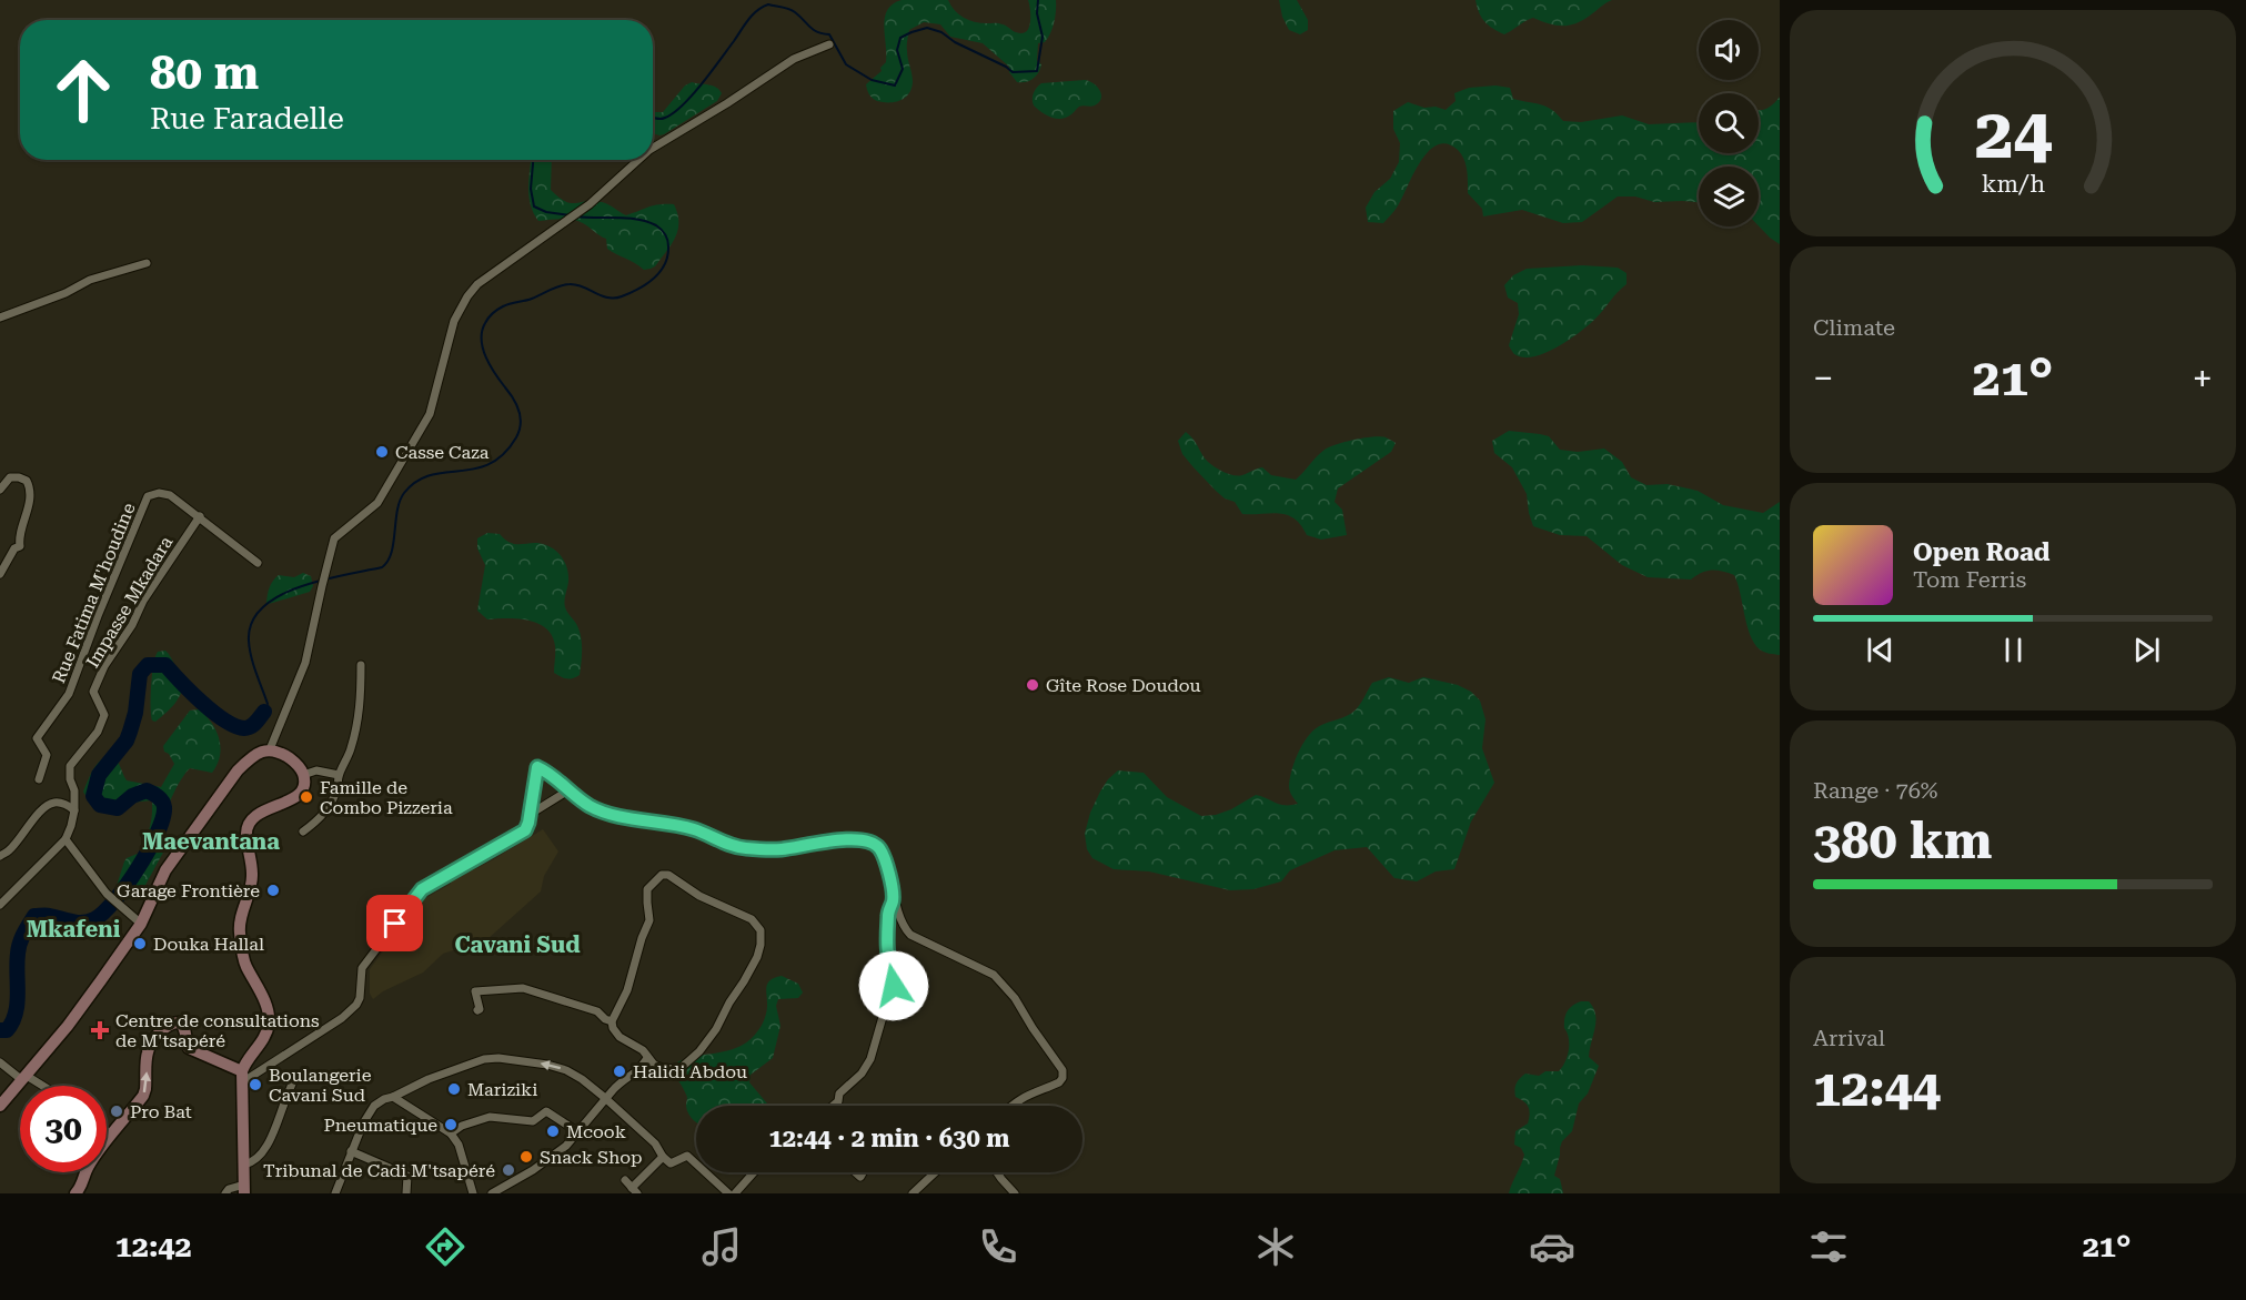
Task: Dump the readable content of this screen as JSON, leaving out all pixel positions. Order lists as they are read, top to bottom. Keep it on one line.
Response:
{"streets":{"street":["Rue Fatima M'houdine","Impasse Mkadara"]},"crossings":[["Rue Fatima M'houdine","Impasse Mkadara"]],"districts":["Maevantana","Mkafeni","Cavani Sud"],"places":{"other":["Casse Caza","Gîte Rose Doudou","Famille de Combo Pizzeria","Garage Frontière","Douka Hallal","Halidi Abdou","Boulangerie Cavani Sud","Mariziki","Pro Bat","Pneumatique","Mcook","Snack Shop","Tribunal de Cadi M'tsapéré"],"health":["Centre de consultations de M'tsapéré"]},"page":{"turn":["80 m","Rue Faradelle"],"tile":["Climate",["Range · 76%","380 km"],["Arrival","12:44"]],"heat":["−","21°","+"],"song":["Open Road","Tom Ferris"],"limit":"30","trip":"12:44 · 2 min · 630 m","tabs":["12:42","21°"],"gauge":["24","km/h"]}}
